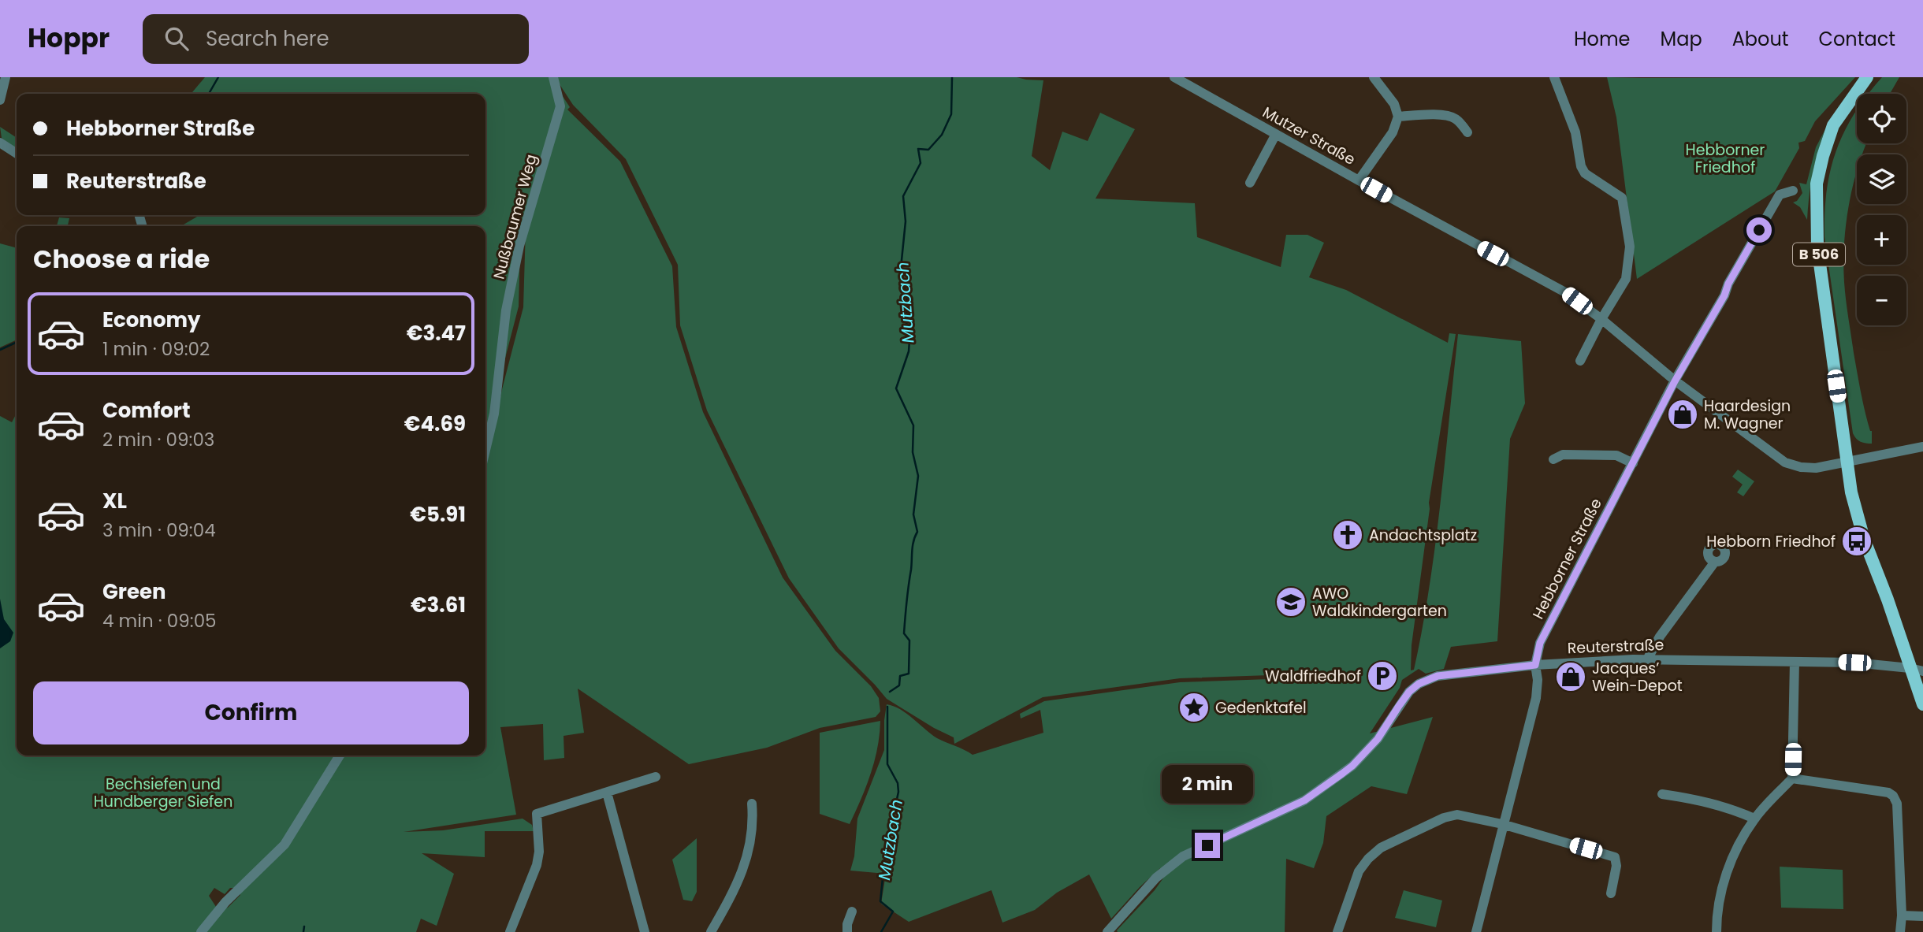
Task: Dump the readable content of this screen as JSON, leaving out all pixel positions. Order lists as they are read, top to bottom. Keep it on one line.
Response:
{"streets":{"main road":["B 506"],"street":["Mutzer Straße","Nußbaumer Weg","Hebborner Straße","Reuterstraße"]},"crossings":[["Mutzer Straße","B 506"],["Mutzer Straße","Hebborner Straße"],["B 506","Reuterstraße"],["Hebborner Straße","Reuterstraße"]],"water":["Mutzbach"],"parks":["Hebborner Friedhof","Bechsiefen und Hundberger Siefen"],"places":{"shop":["Haardesign M. Wagner","Jacques’ Wein-Depot"],"church":["Andachtsplatz"],"bus stop":["Hebborn Friedhof"],"school or university":["AWO Waldkindergarten"],"parking":["Waldfriedhof"],"place":["Gedenktafel"]},"page":{"header":"Hoppr","search":"Search here","nav":["Home","Map","About","Contact"],"map_buttons":["+","−"],"banner":["Hebborner Straße","Reuterstraße"],"heading":"Choose a ride","list":[{"name":"Economy","note":"1 min · 09:02","value":"€3.47"},{"name":"Comfort","note":"2 min · 09:03","value":"€4.69"},{"name":"XL","note":"3 min · 09:04","value":"€5.91"},{"name":"Green","note":"4 min · 09:05","value":"€3.61"}],"buttons":"Confirm","bubble":"2 min"}}
